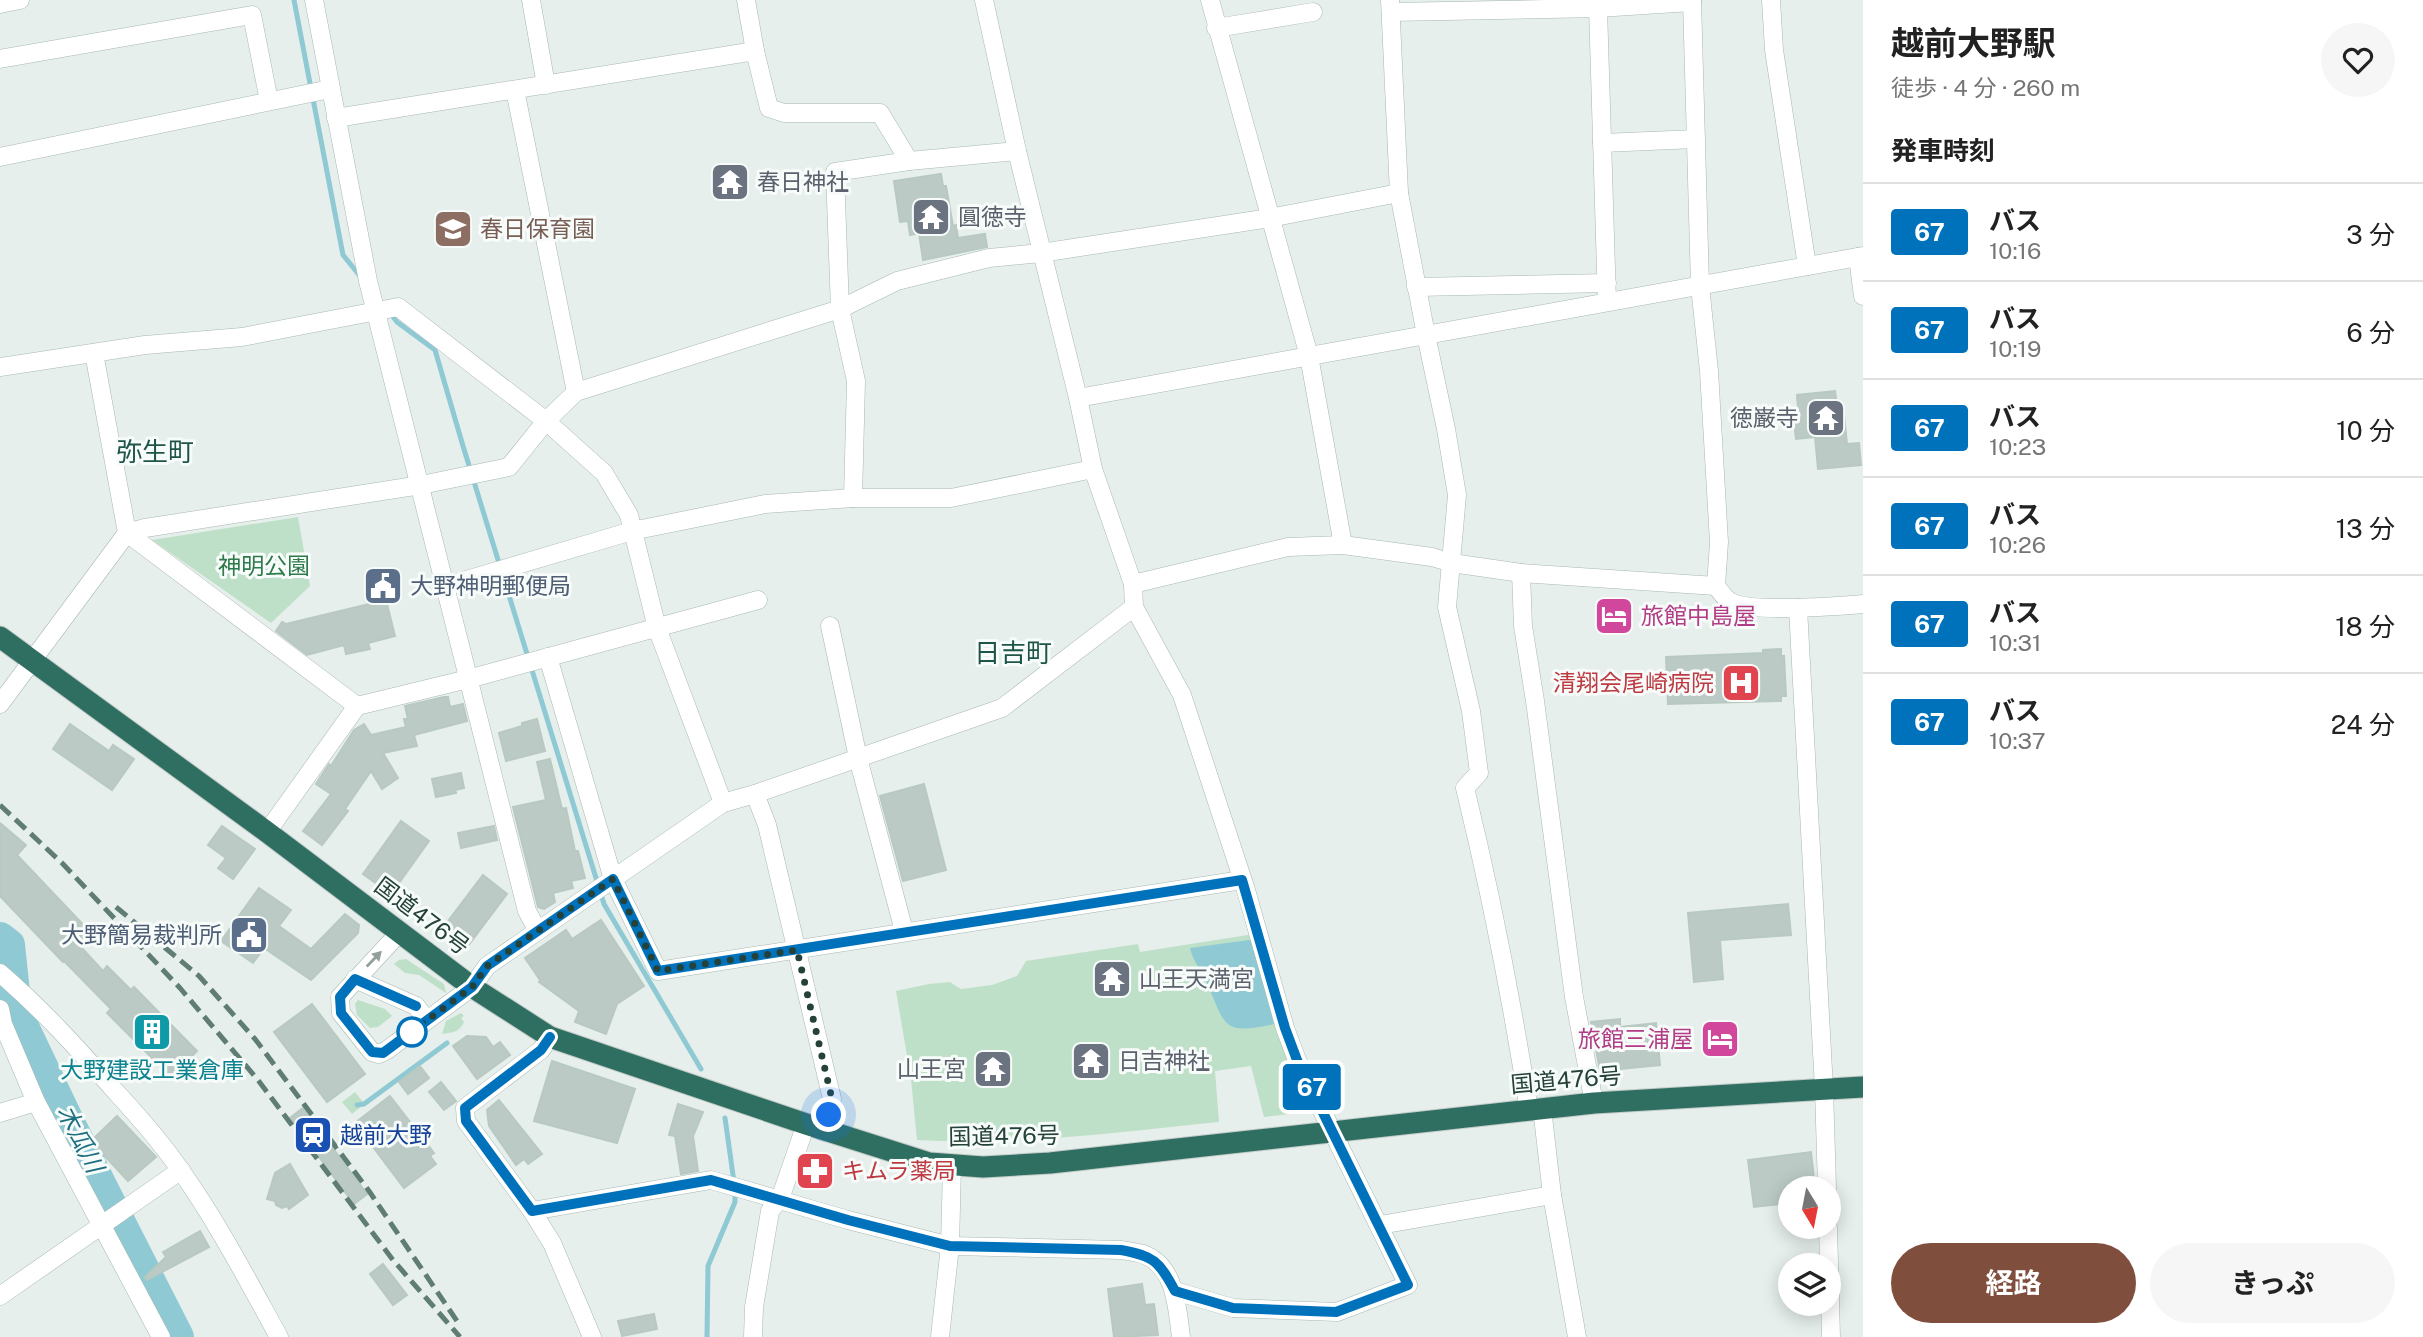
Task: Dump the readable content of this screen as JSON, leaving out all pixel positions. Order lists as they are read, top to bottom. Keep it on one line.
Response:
{"streets":{"highway":["国道476号"]},"districts":["弥生町","日吉町"],"water":["木瓜川"],"parks":["神明公園"],"places":{"temple":["春日神社","圓徳寺","徳巌寺","山王天満宮","日吉神社","山王宮"],"school or university":["春日保育園"],"public building":["大野神明郵便局","大野簡易裁判所"],"hotel":["旅館中島屋","旅館三浦屋"],"hospital":["清翔会尾崎病院"],"building":["大野建設工業倉庫"],"station":["越前大野"],"pharmacy":["キムラ薬局"]},"lines":["bus line 67"],"north":"bottom","page":{"on_map":"67","heading":[["越前大野駅","徒歩 · 4 分 · 260 m"],"発車時刻"],"list":[{"mark":"67","name":"バス","note":"10:16","value":"3 分"},{"mark":"67","name":"バス","note":"10:19","value":"6 分"},{"mark":"67","name":"バス","note":"10:23","value":"10 分"},{"mark":"67","name":"バス","note":"10:26","value":"13 分"},{"mark":"67","name":"バス","note":"10:31","value":"18 分"},{"mark":"67","name":"バス","note":"10:37","value":"24 分"}],"buttons":["経路","きっぷ"]}}
